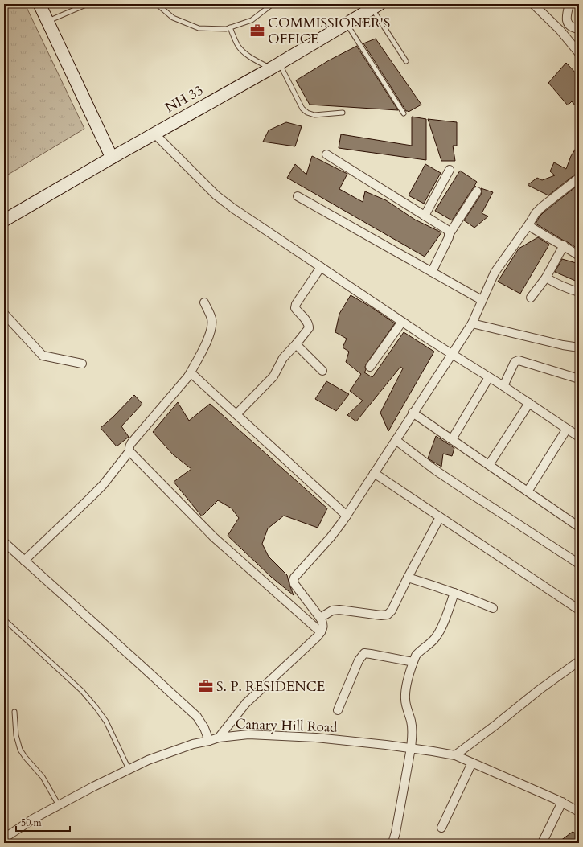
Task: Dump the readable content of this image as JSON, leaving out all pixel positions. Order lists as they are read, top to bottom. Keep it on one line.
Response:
{"streets":{"main road":["NH 33"],"street":["Canary Hill Road"]},"places":{"office":["COMMISSIONER'S OFFICE","S. P. RESIDENCE"]},"scale_bar":"50 m"}
